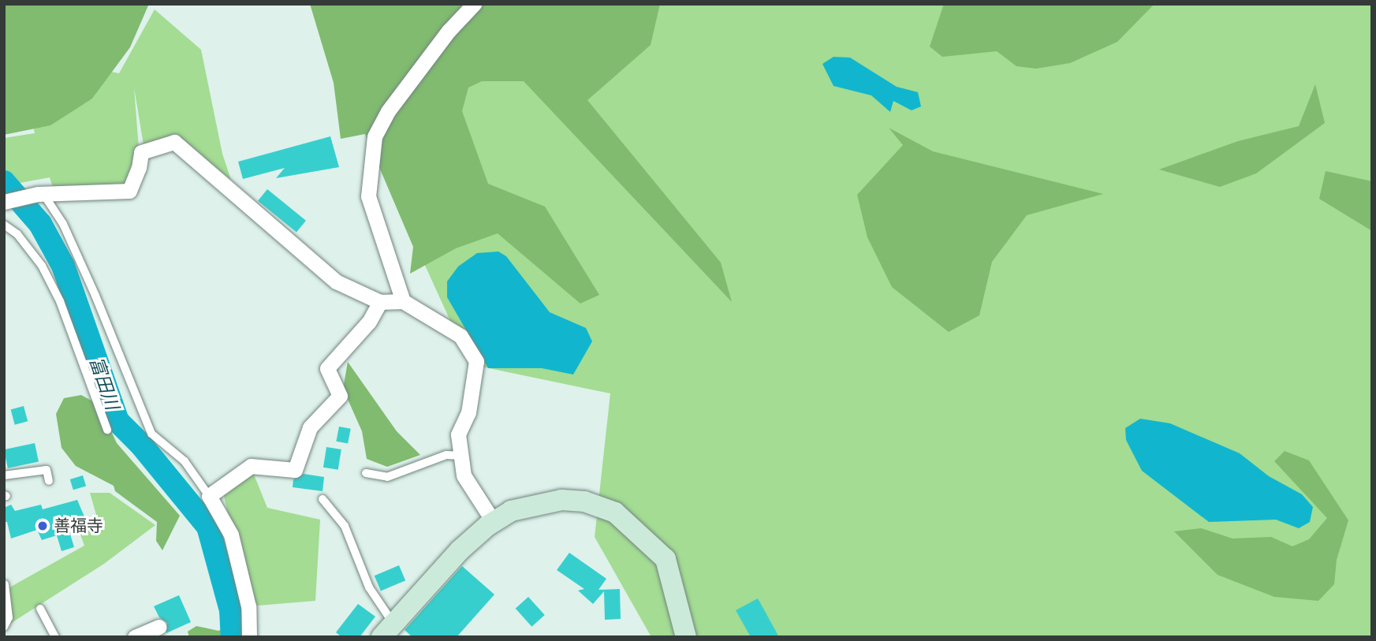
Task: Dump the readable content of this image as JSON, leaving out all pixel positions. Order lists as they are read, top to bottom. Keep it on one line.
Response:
{"water":["富田川"],"places":["善福寺"]}
